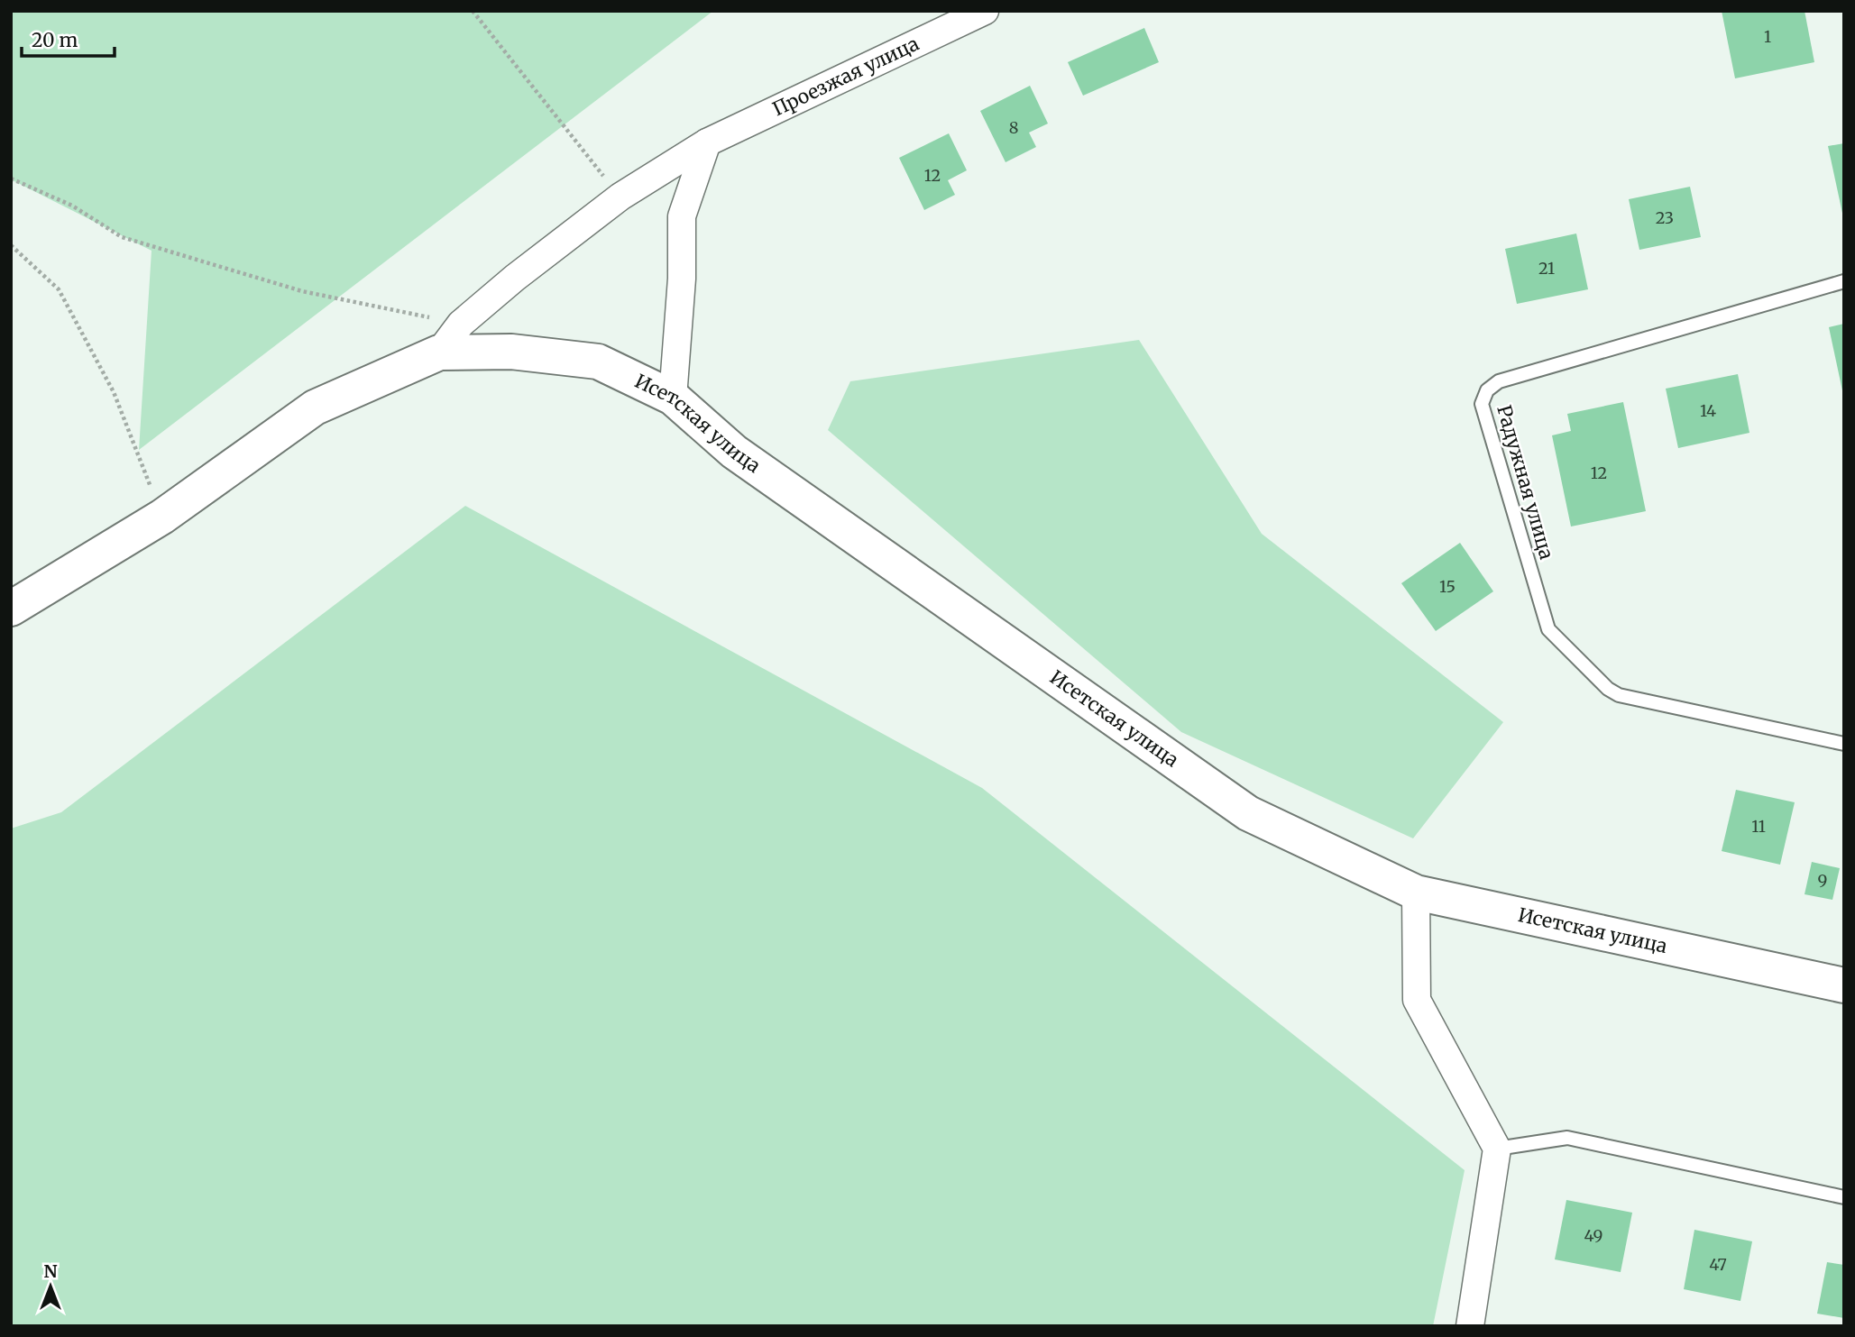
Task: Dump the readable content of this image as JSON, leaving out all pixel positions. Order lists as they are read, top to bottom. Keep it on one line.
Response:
{"streets":{"main road":["Исетская улица"],"street":["Проезжая улица"],"lane":["Радужная улица"]},"crossings":[["Проезжая улица","Исетская улица"]],"house_numbers":["1","8","12","23","21","14","12","15","11","9","49","47"],"scale_bar":"20 m","north":"top"}
